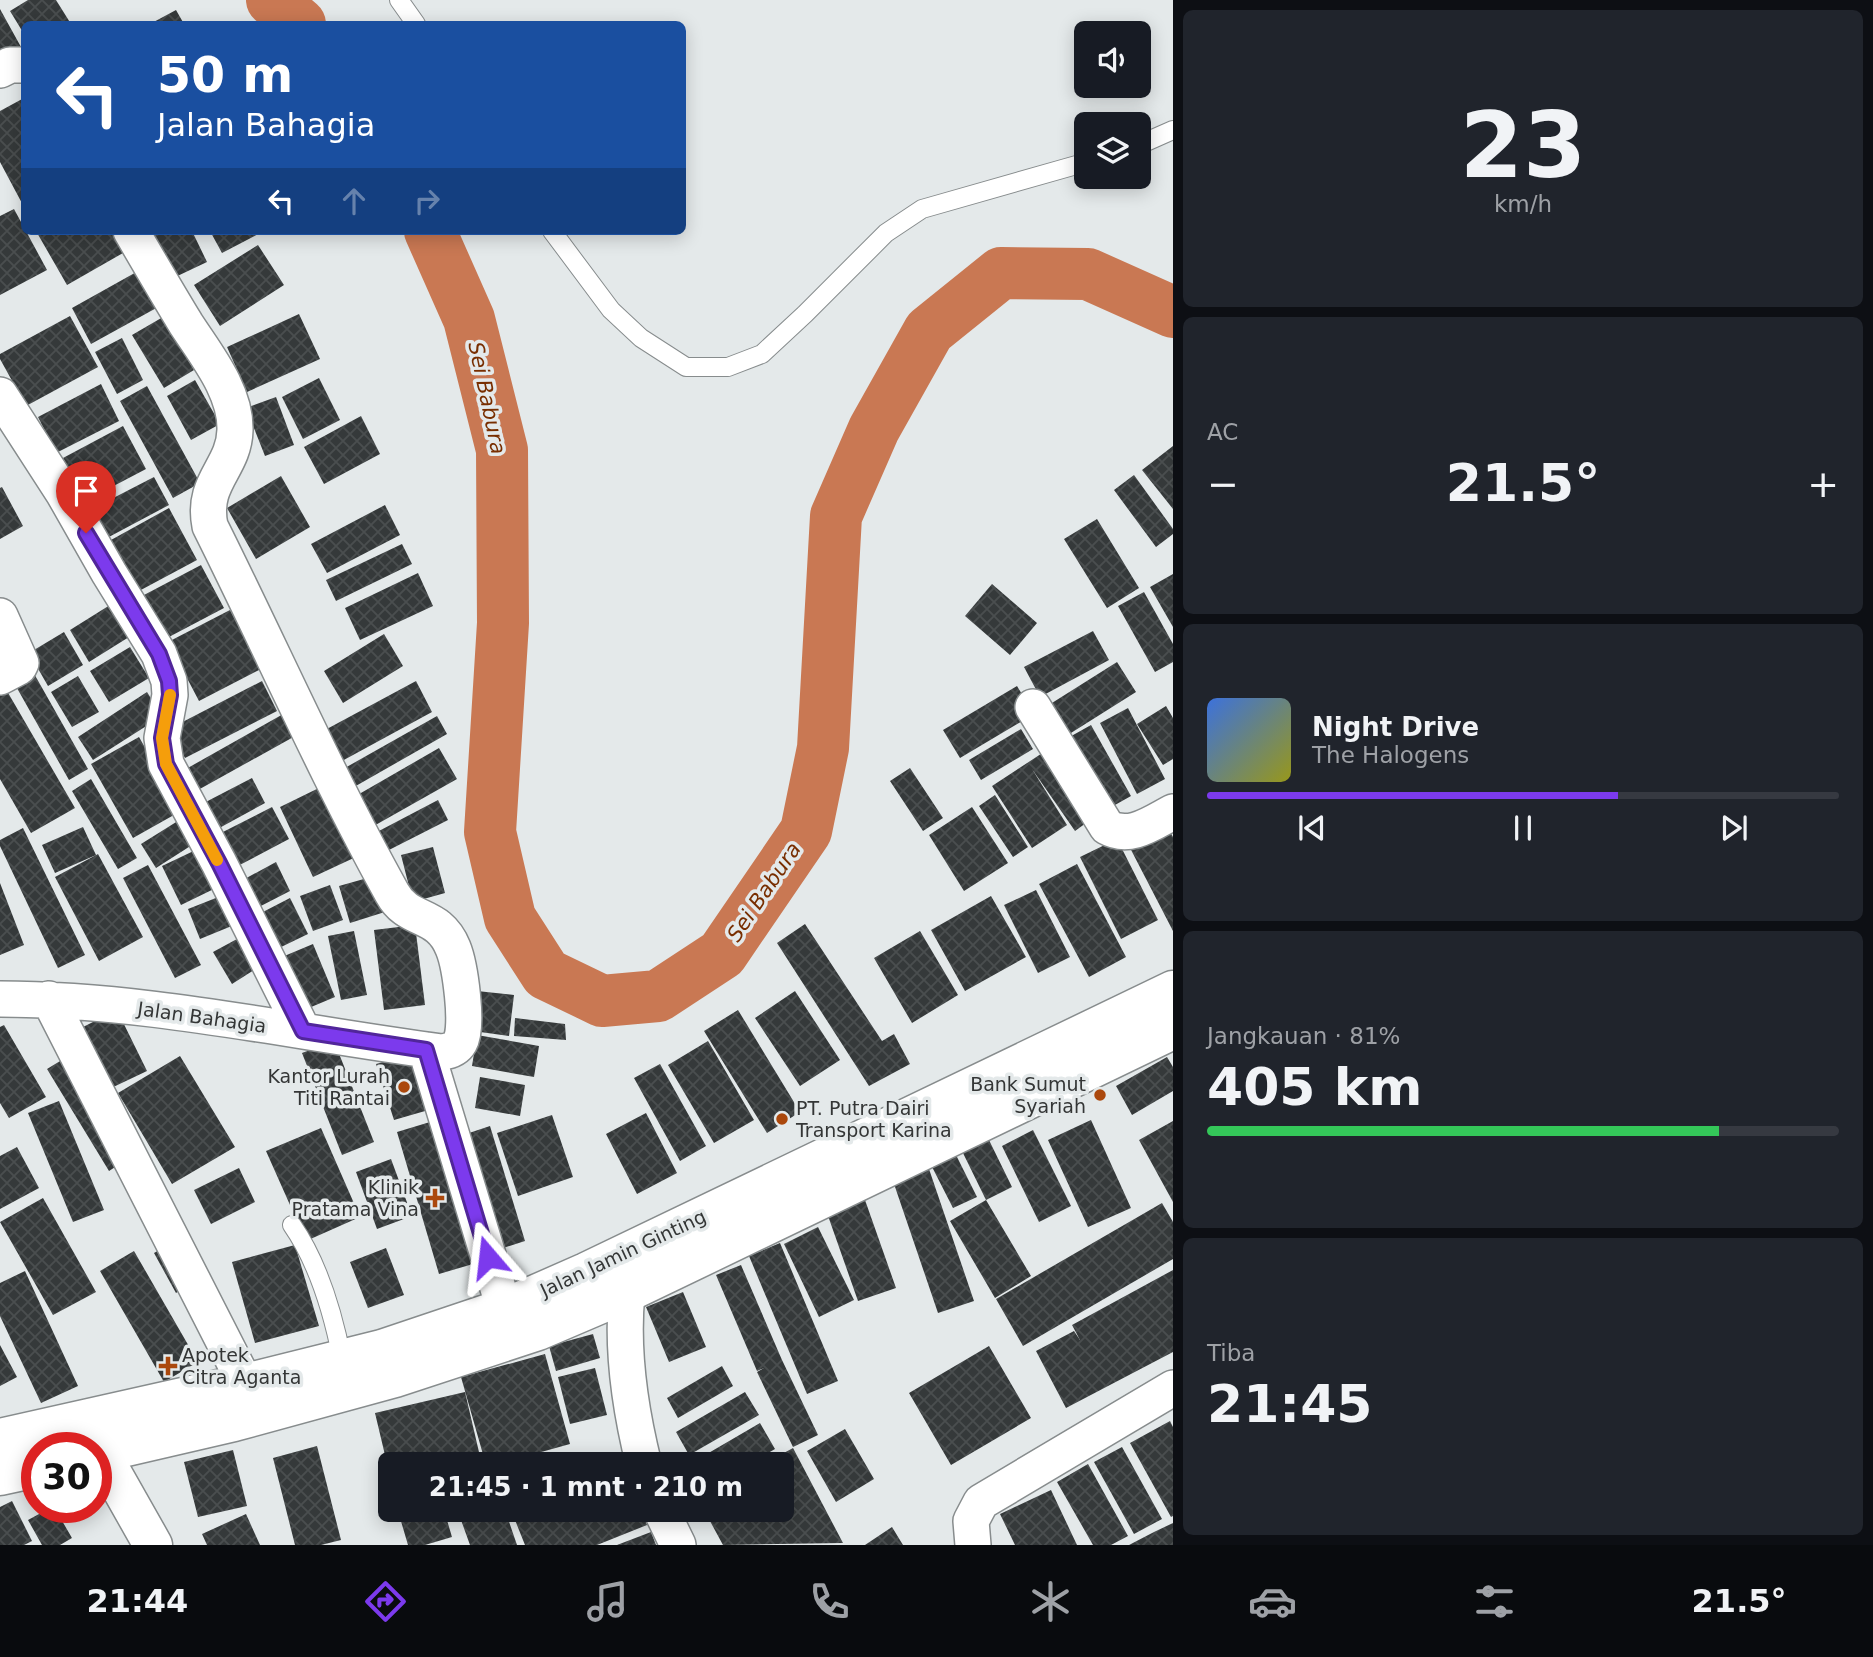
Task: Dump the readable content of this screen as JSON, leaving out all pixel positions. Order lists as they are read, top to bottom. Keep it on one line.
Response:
{"streets":{"main road":["Jalan Jamin Ginting"],"street":["Jalan Bahagia"]},"water":["Sei Babura"],"places":{"other":["Kantor Lurah Titi Rantai","Bank Sumut Syariah","PT. Putra Dairi Transport Karina"],"health":["Klinik Pratama Vina","Apotek Citra Aganta"]},"page":{"tile":[["23","km/h"],"AC",["Jangkauan · 81%","405 km"],["Tiba","21:45"]],"turn":["50 m","Jalan Bahagia"],"heat":["−","21.5°","+"],"song":["Night Drive","The Halogens"],"limit":"30","trip":"21:45 · 1 mnt · 210 m","tabs":["21:44","21.5°"]}}
